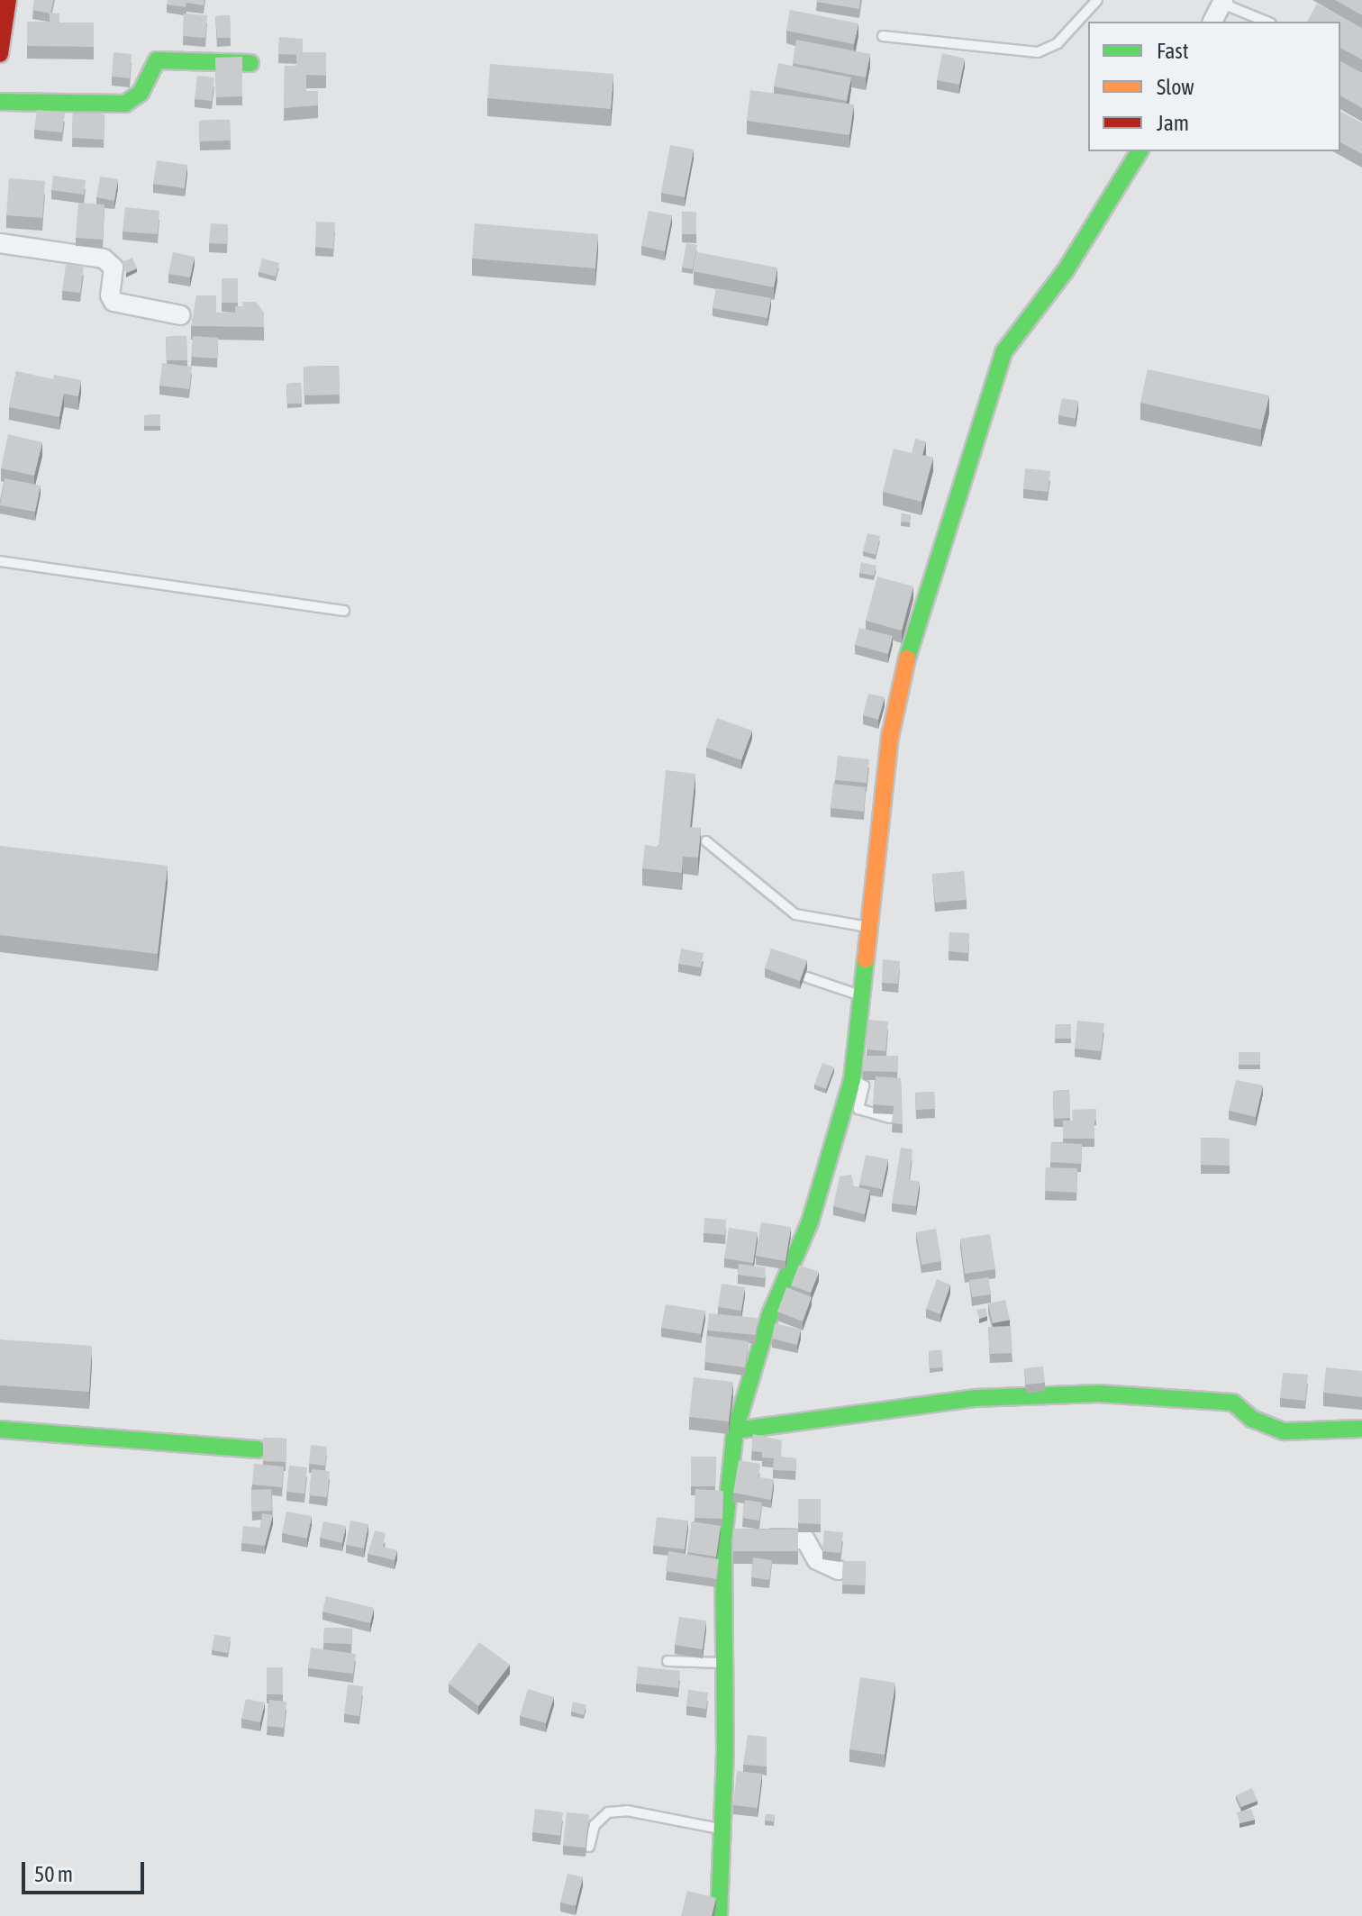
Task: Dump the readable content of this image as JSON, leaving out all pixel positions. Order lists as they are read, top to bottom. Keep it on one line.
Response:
{"legend":["Fast","Slow","Jam"],"scale_bar":"50 m"}
